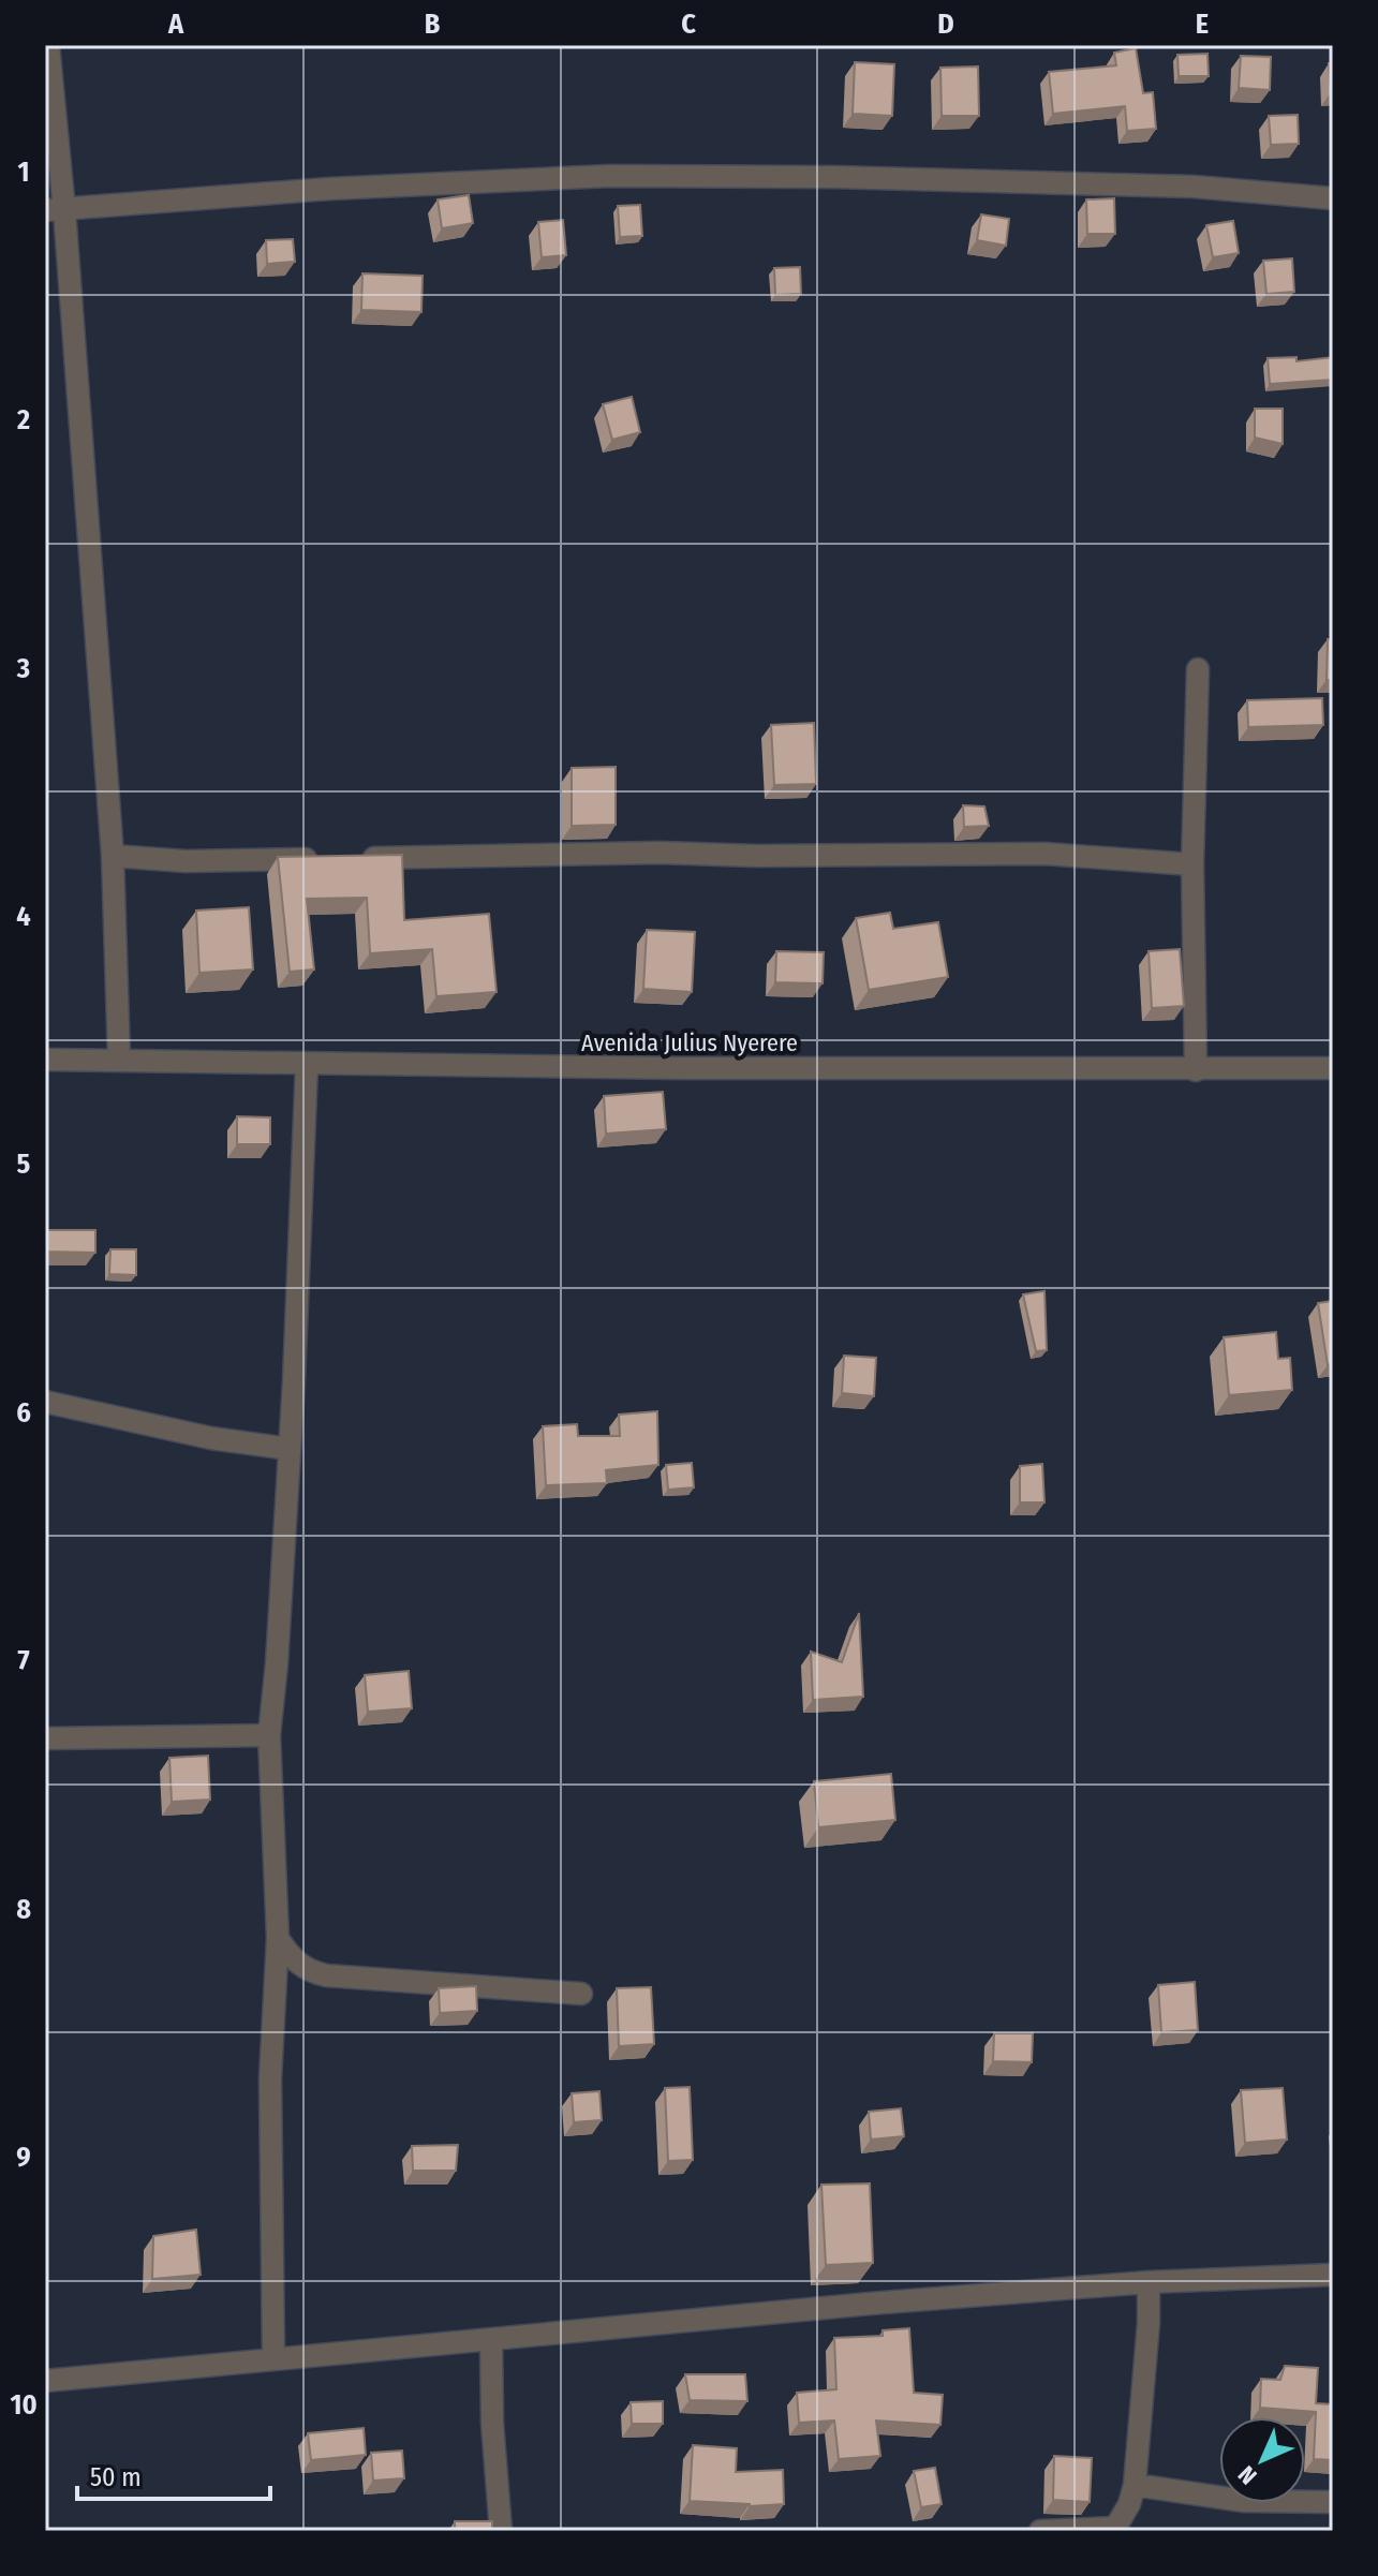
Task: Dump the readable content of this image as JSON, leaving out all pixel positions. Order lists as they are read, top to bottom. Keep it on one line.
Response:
{"streets":{"street":["Avenida Julius Nyerere"]},"scale_bar":"50 m","north":"bottom left","grid":{"columns":["A","B","C","D","E"],"rows":["1","2","3","4","5","6","7","8","9","10"]}}
